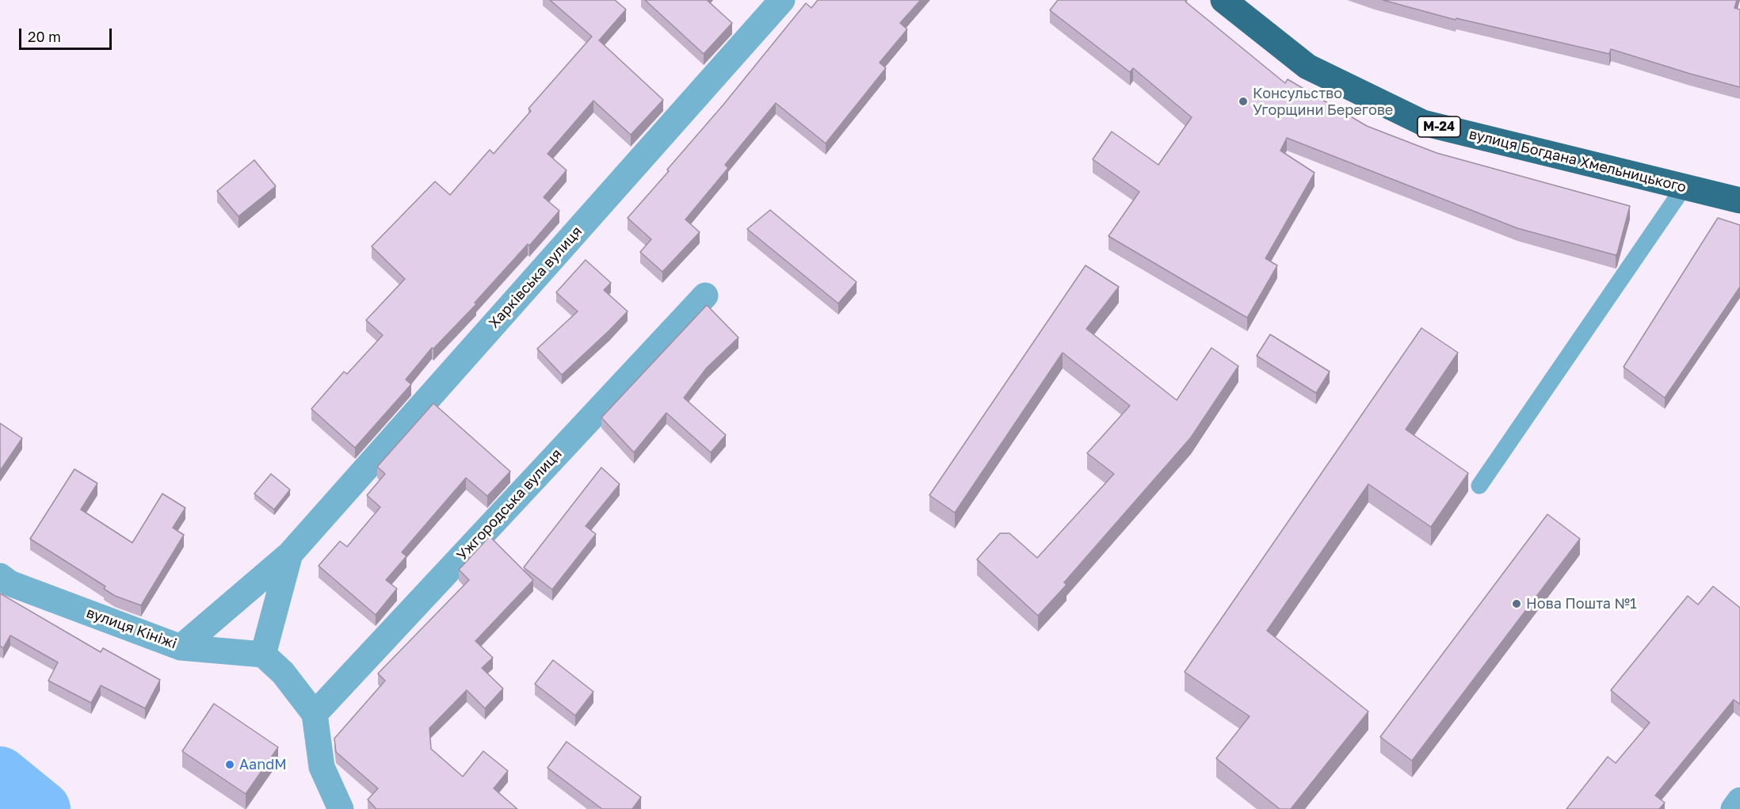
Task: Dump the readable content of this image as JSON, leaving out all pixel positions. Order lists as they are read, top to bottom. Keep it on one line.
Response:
{"streets":{"highway":["М-24","вулиця Богдана Хмельницького"],"street":["Харківська вулиця","Ужгородська вулиця","вулиця Кініжі"]},"crossings":[["Харківська вулиця","вулиця Кініжі"]],"places":["Консульство Угорщини Берегове","Нова Пошта №1","AandM"],"scale_bar":"20 m"}
